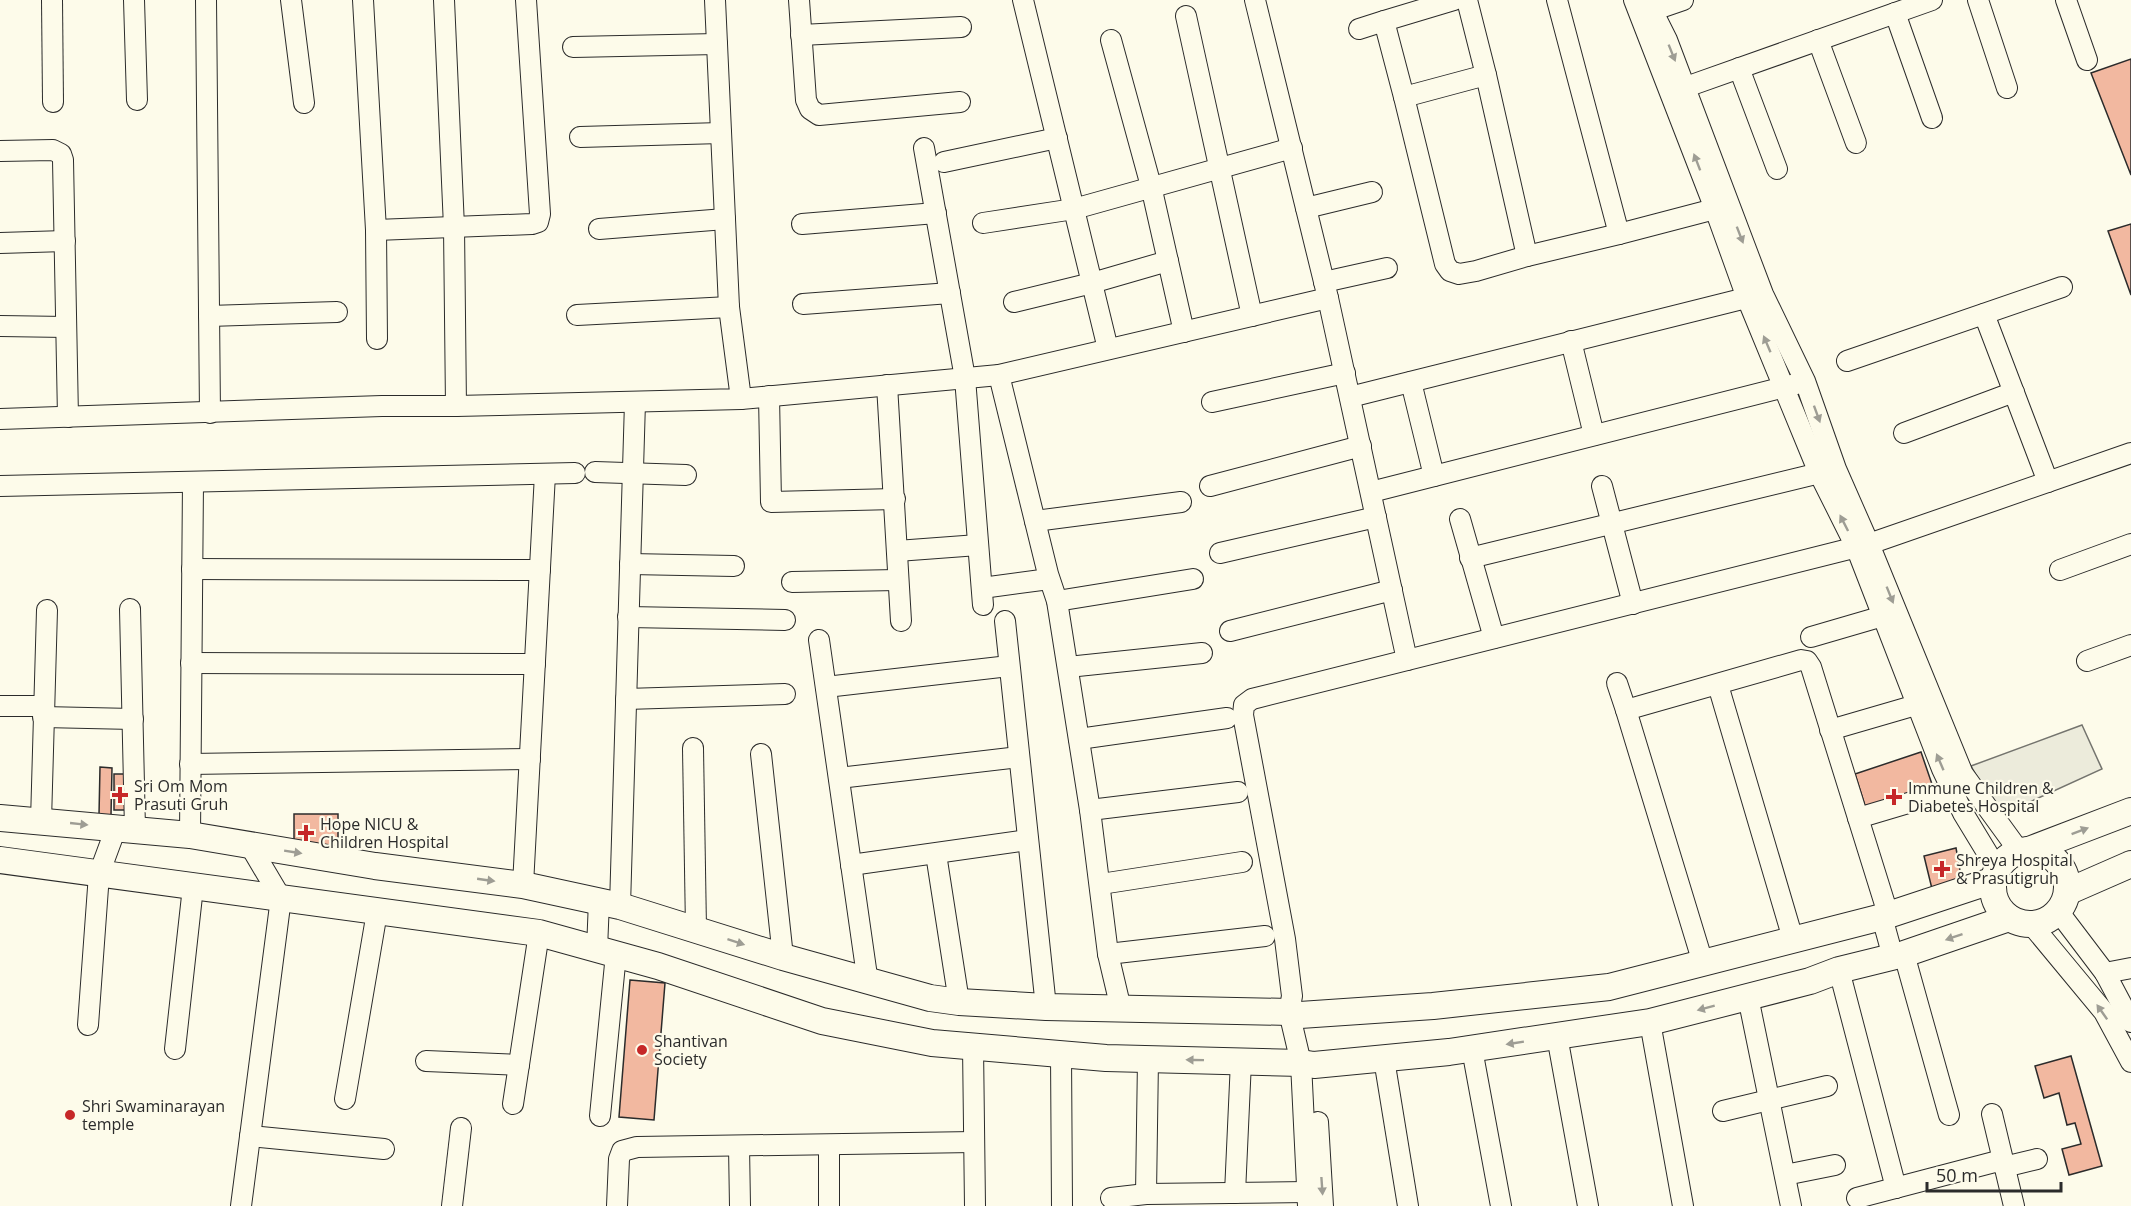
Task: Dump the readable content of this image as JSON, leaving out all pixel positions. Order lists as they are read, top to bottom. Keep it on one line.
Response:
{"places":{"health":["Sri Om Mom Prasuti Gruh","Immune Children & Diabetes Hospital","Hope NICU & Children Hospital","Shreya Hospital & Prasutigruh"],"other":["Shantivan Society","Shri Swaminarayan temple"]},"scale_bar":"50 m"}
